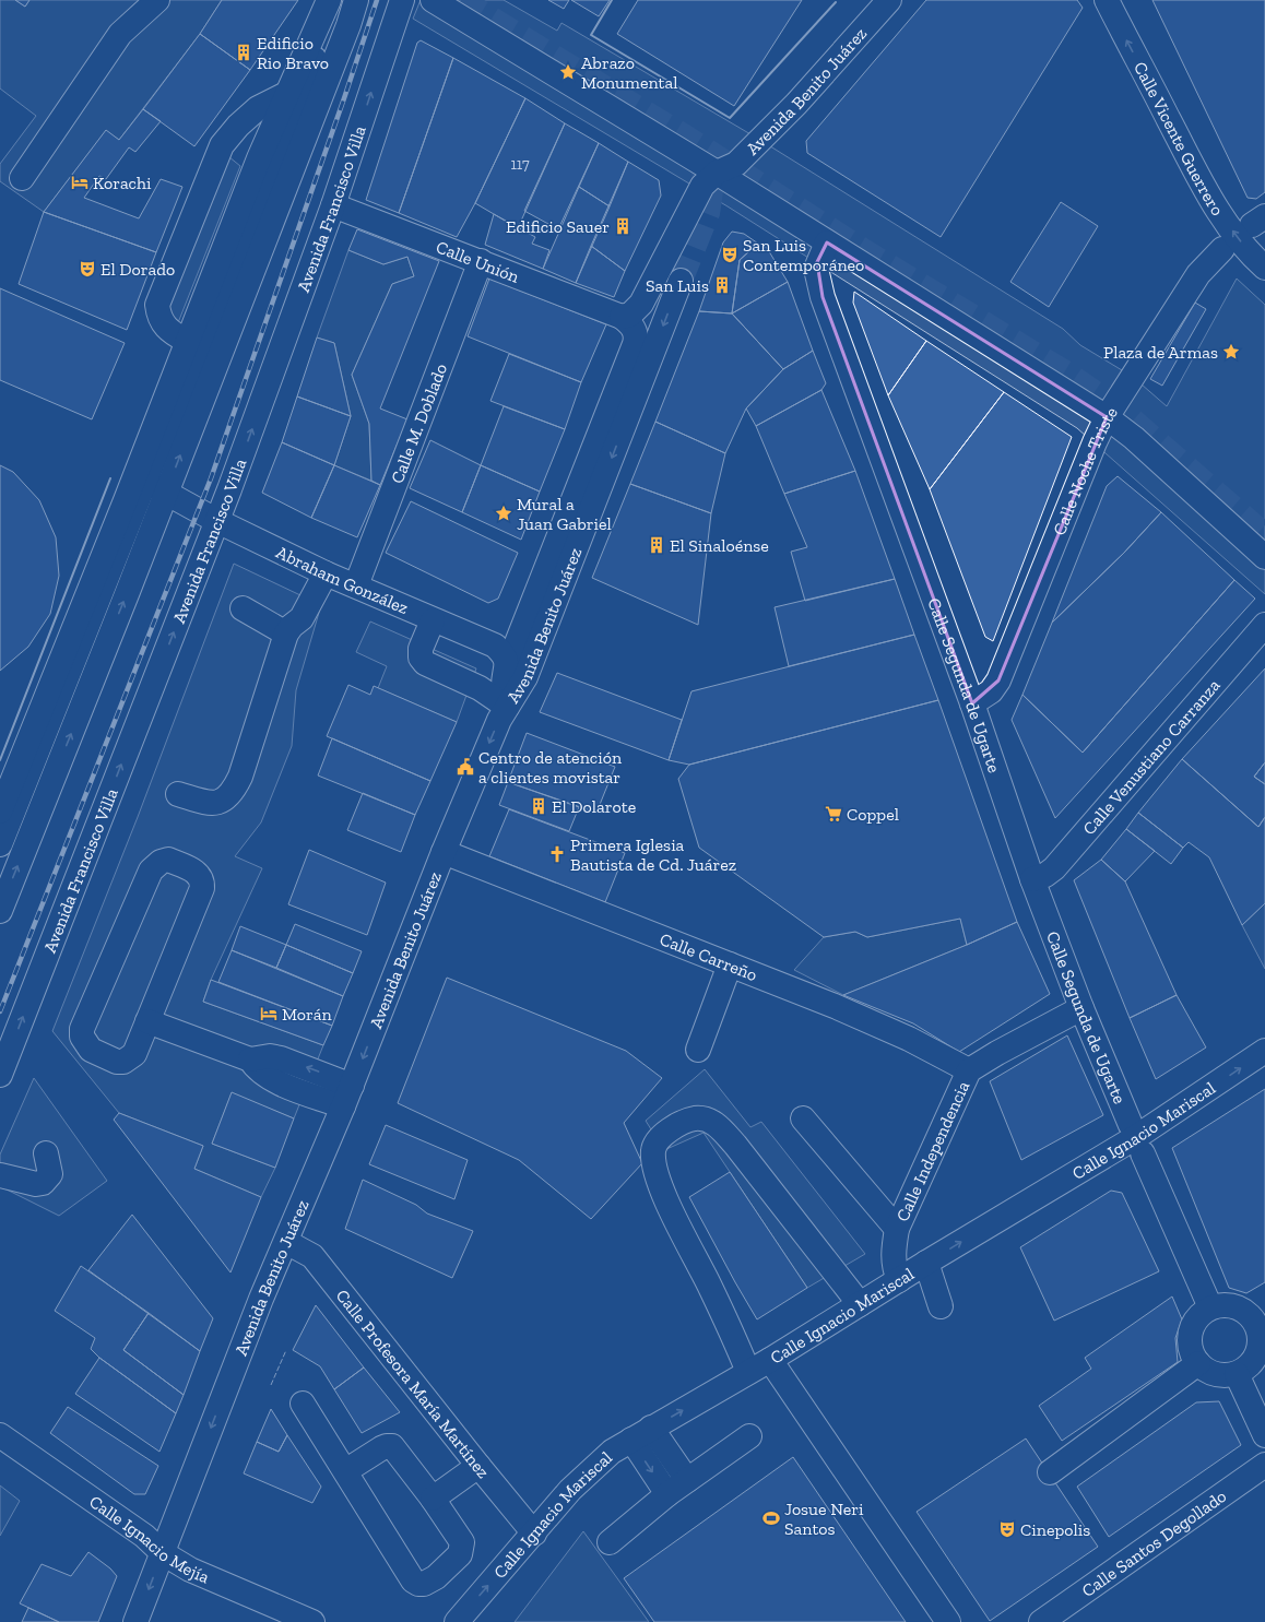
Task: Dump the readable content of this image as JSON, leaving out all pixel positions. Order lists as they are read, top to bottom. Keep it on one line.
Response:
{"streets":{"street":["Avenida Benito Juárez","Calle Vicente Guerrero","Avenida Francisco Villa","Calle Unión","Calle M. Doblado","Calle Noche Triste","Abraham González","Calle Segunda de Ugarte","Calle Venustiano Carranza","Calle Carreño","Calle Ignacio Mariscal","Calle Independencia","Calle Profesora María Martínez","Calle Ignacio Mejía","Calle Santos Degollado"]},"crossings":[["Avenida Benito Juárez","Calle Carreño"],["Avenida Benito Juárez","Calle Profesora María Martínez"],["Avenida Benito Juárez","Calle Ignacio Mejía"],["Avenida Francisco Villa","Calle Unión"],["Avenida Francisco Villa","Abraham González"],["Calle Unión","Calle M. Doblado"],["Calle M. Doblado","Abraham González"],["Calle Noche Triste","Calle Segunda de Ugarte"],["Calle Segunda de Ugarte","Calle Venustiano Carranza"],["Calle Segunda de Ugarte","Calle Independencia"],["Calle Carreño","Calle Independencia"],["Calle Ignacio Mariscal","Calle Independencia"],["Calle Ignacio Mariscal","Calle Profesora María Martínez"]],"one_way":["Calle Vicente Guerrero","Calle Ignacio Mariscal"],"places":{"building":["Edificio Rio Bravo","Edificio Sauer","San Luis","El Sinaloénse","El Dolarote"],"place":["Abrazo Monumental","Plaza de Armas","Mural a Juan Gabriel"],"hotel":["Korachi","Morán"],"theatre":["San Luis Contemporáneo","El Dorado","Cinepolis"],"public building":["Centro de atención a clientes movistar"],"supermarket":["Coppel"],"church":["Primera Iglesia Bautista de Cd. Juárez"],"sports":["Josue Neri Santos"]},"house_numbers":["117"]}
